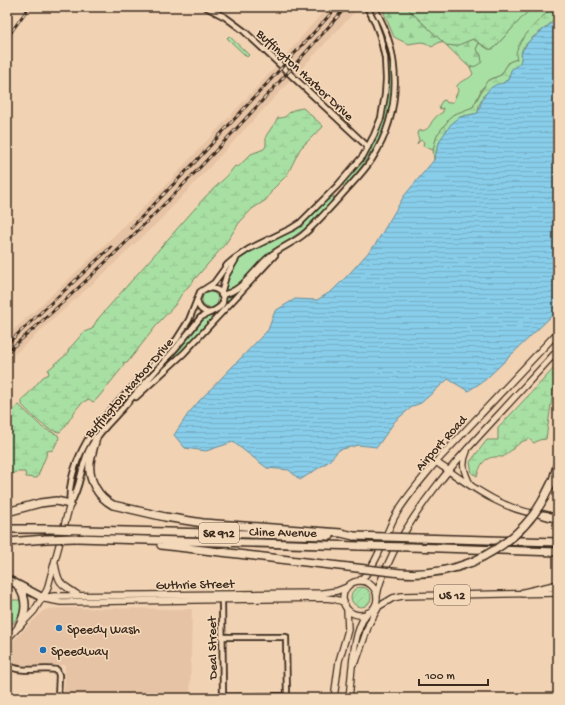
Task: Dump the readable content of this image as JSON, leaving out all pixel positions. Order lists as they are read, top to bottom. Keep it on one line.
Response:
{"streets":{"highway":["Cline Avenue","SR 912","US 12"],"main road":["Airport Road","Guthrie Street"],"street":["Buffington Harbor Drive","Deal Street"]},"crossings":[["Airport Road","Guthrie Street"],["Airport Road","US 12"],["Guthrie Street","US 12"],["Guthrie Street","Deal Street"]],"places":["Speedy Wash","Speedway"],"scale_bar":"100 m"}
